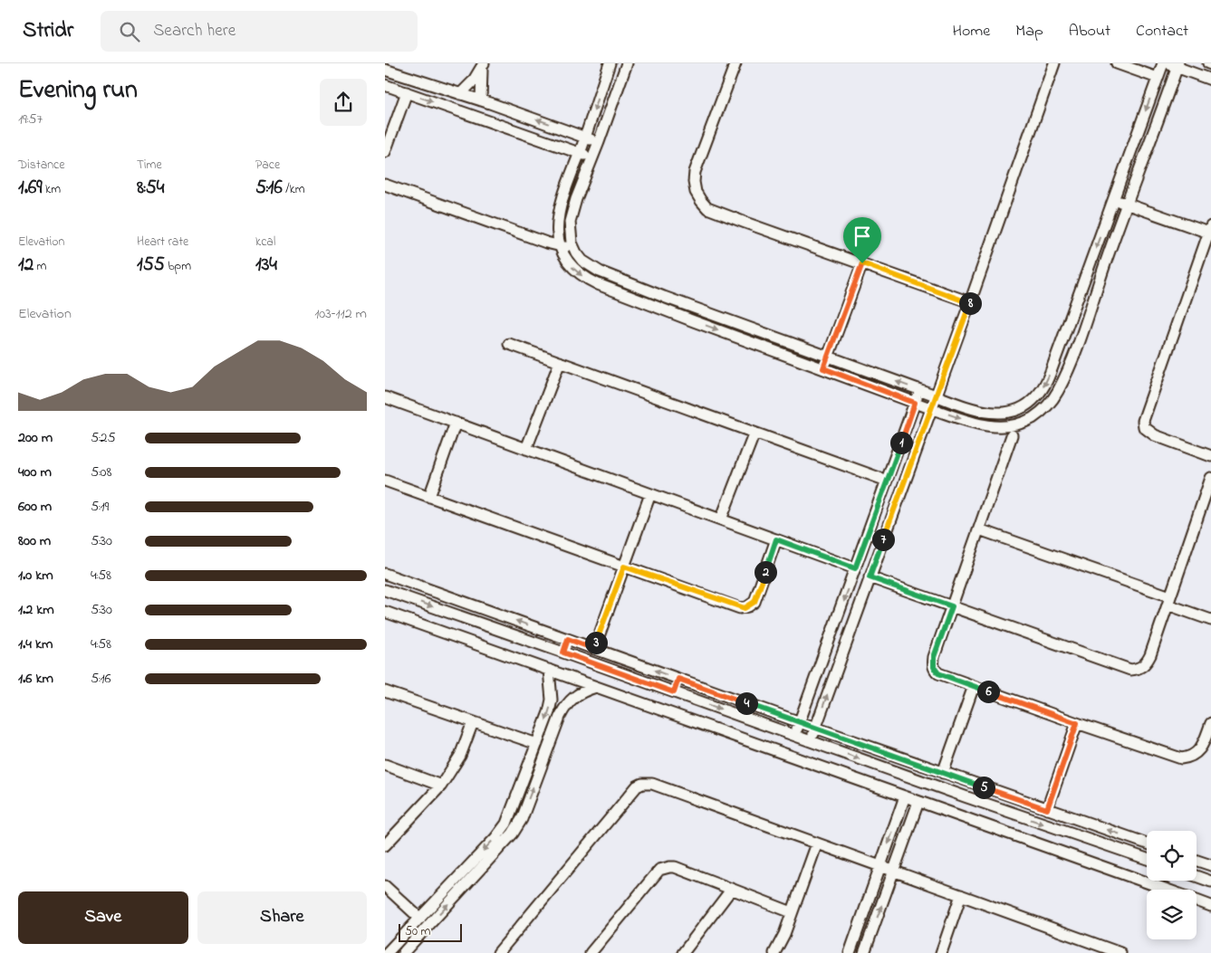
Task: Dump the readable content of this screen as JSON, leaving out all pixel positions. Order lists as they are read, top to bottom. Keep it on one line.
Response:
{"scale_bar":"50 m","page":{"header":"Stridr","search":"Search here","nav":["Home","Map","About","Contact"],"heading":["Evening run","19:57"],"stats":[["Distance","1.69 km"],["Time","8:54"],["Pace","5:16 /km"],["Elevation","12 m"],["Heart rate","155 bpm"],["kcal","134"]],"pins":["8","1","7","2","3","6","4","5"],"chart":["Elevation","103–112 m"],"list":[{"name":"200 m","note":"5:25"},{"name":"400 m","note":"5:08"},{"name":"600 m","note":"5:19"},{"name":"800 m","note":"5:30"},{"name":"1.0 km","note":"4:58"},{"name":"1.2 km","note":"5:30"},{"name":"1.4 km","note":"4:58"},{"name":"1.6 km","note":"5:16"}],"buttons":["Save","Share"],"scale":"50 m"}}
